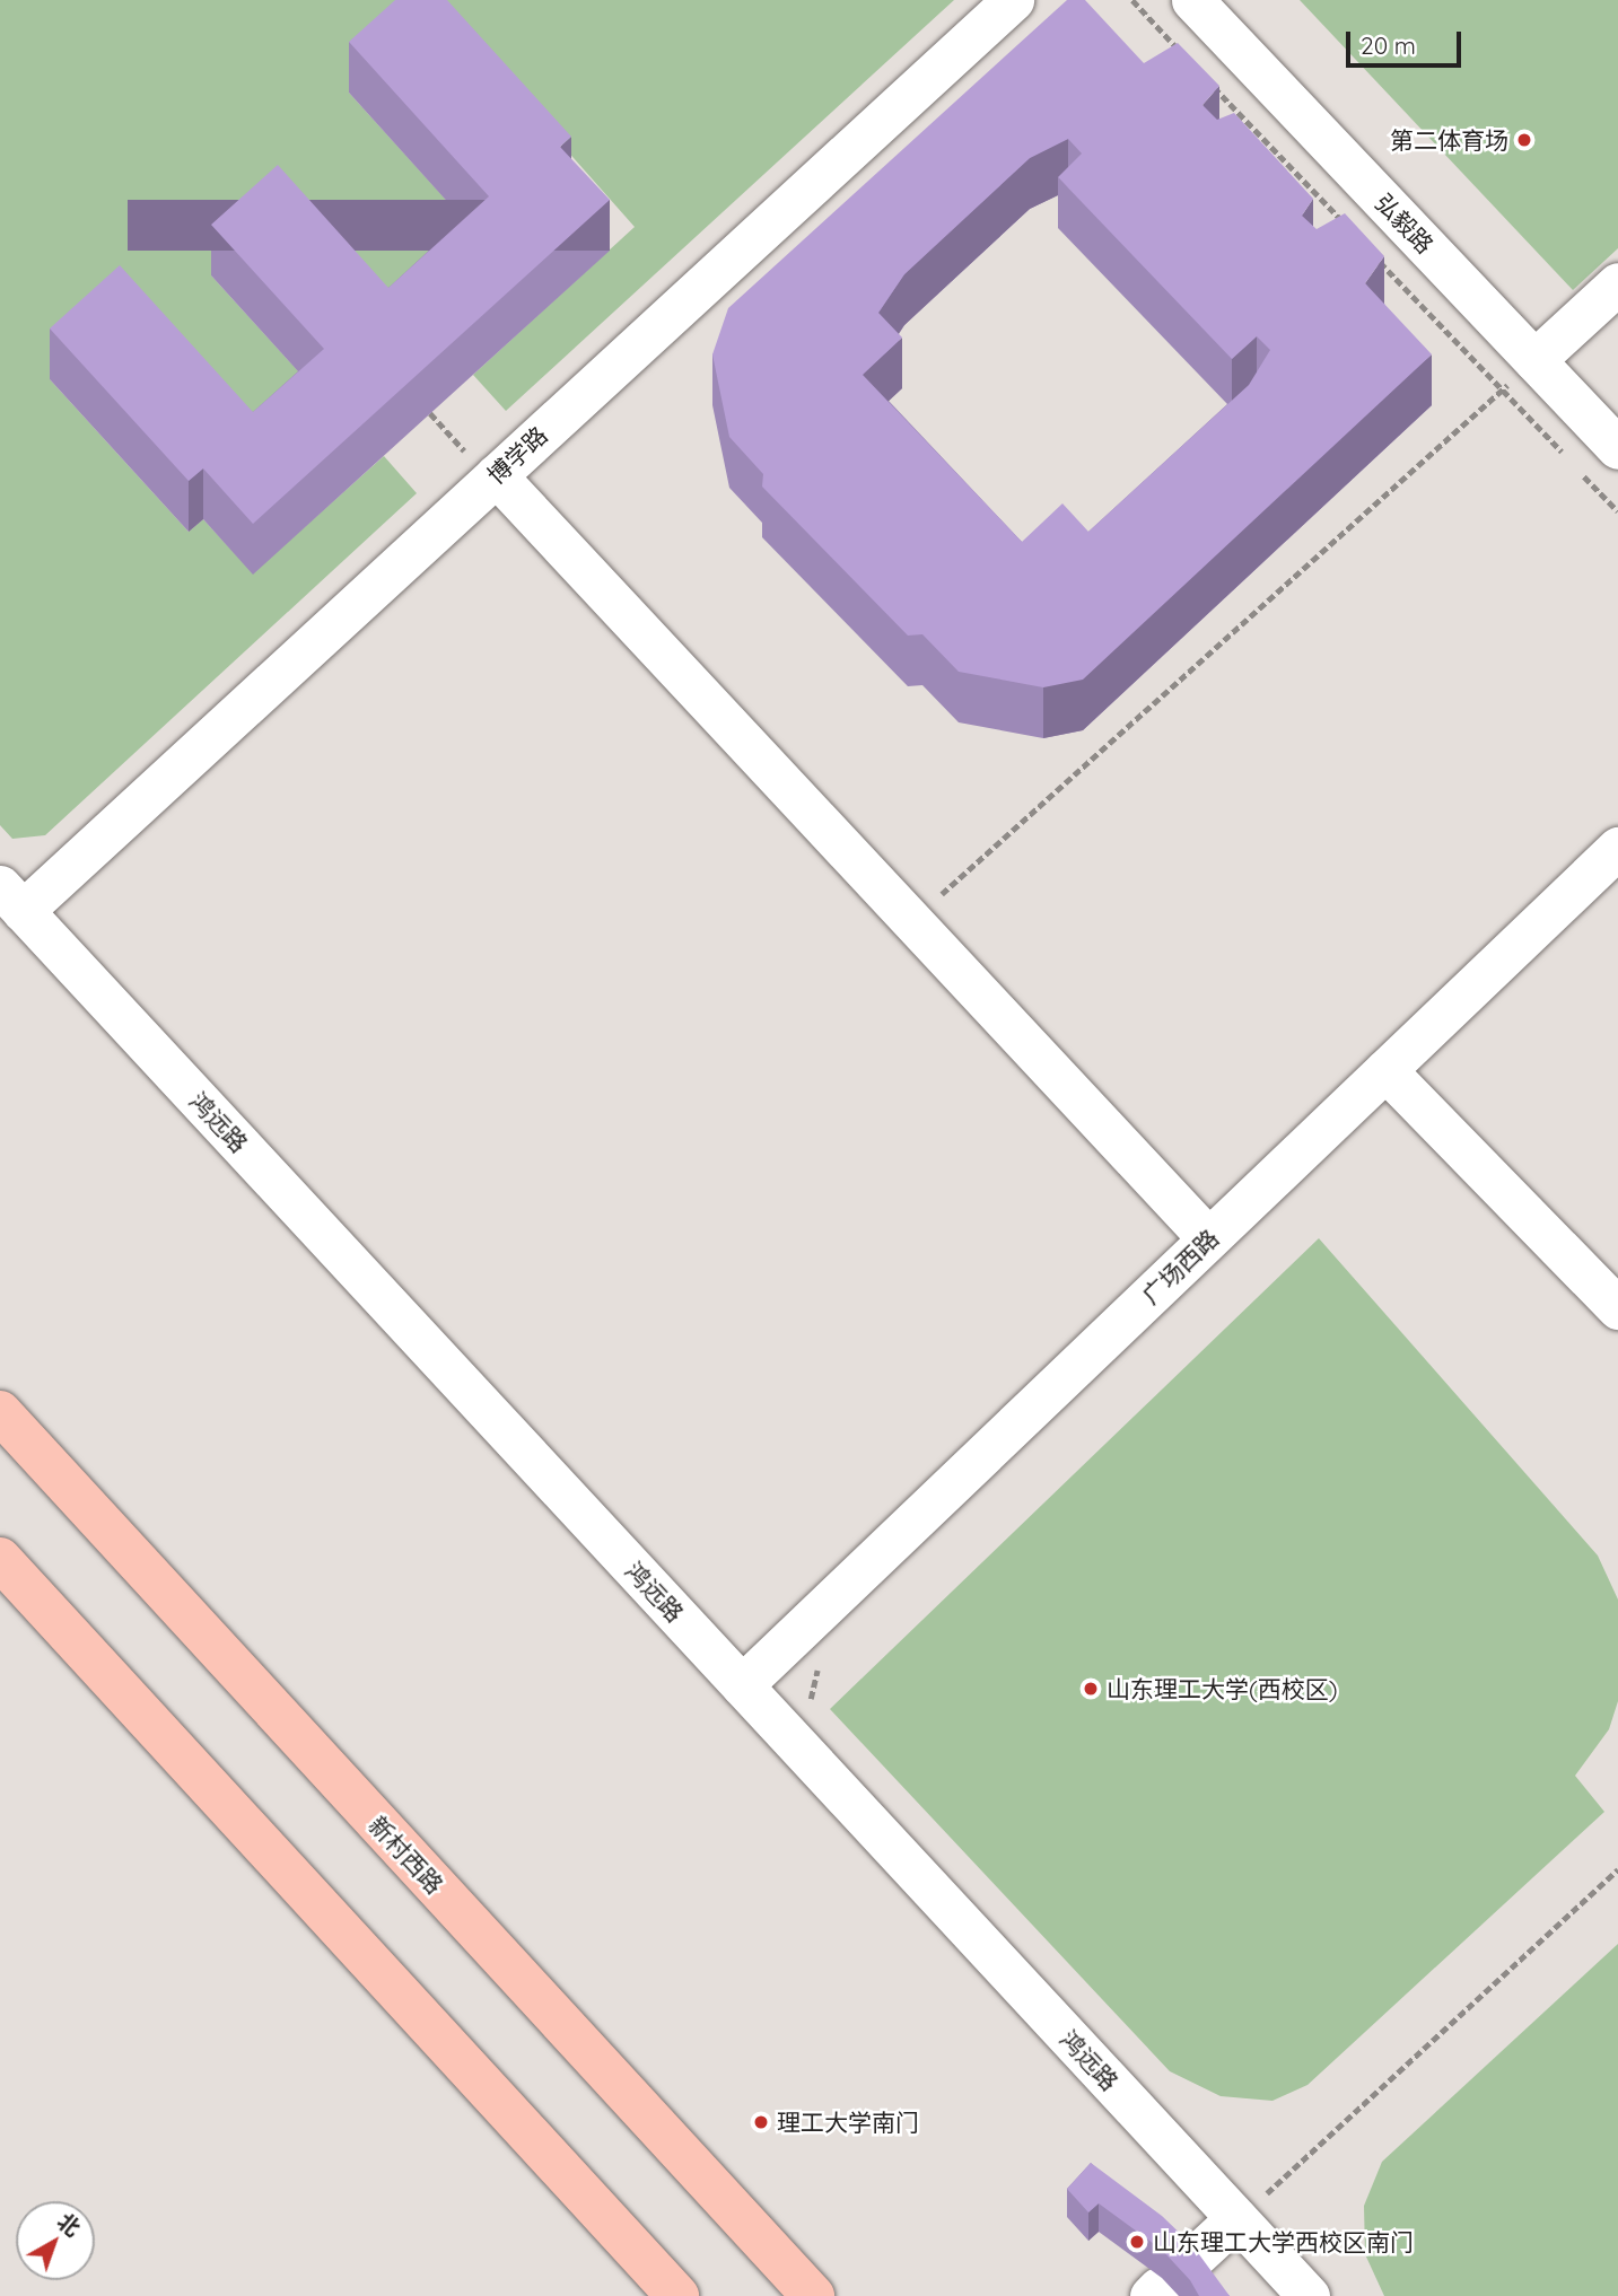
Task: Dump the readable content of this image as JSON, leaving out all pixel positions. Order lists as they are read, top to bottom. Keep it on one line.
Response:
{"streets":{"main road":["新村西路"],"street":["弘毅路","博学路","鸿远路","广场西路"]},"crossings":[["博学路","鸿远路"],["鸿远路","广场西路"]],"places":["第二体育场","山东理工大学(西校区)","理工大学南门","山东理工大学西校区南门"],"scale_bar":"20 m","north":"top right"}
